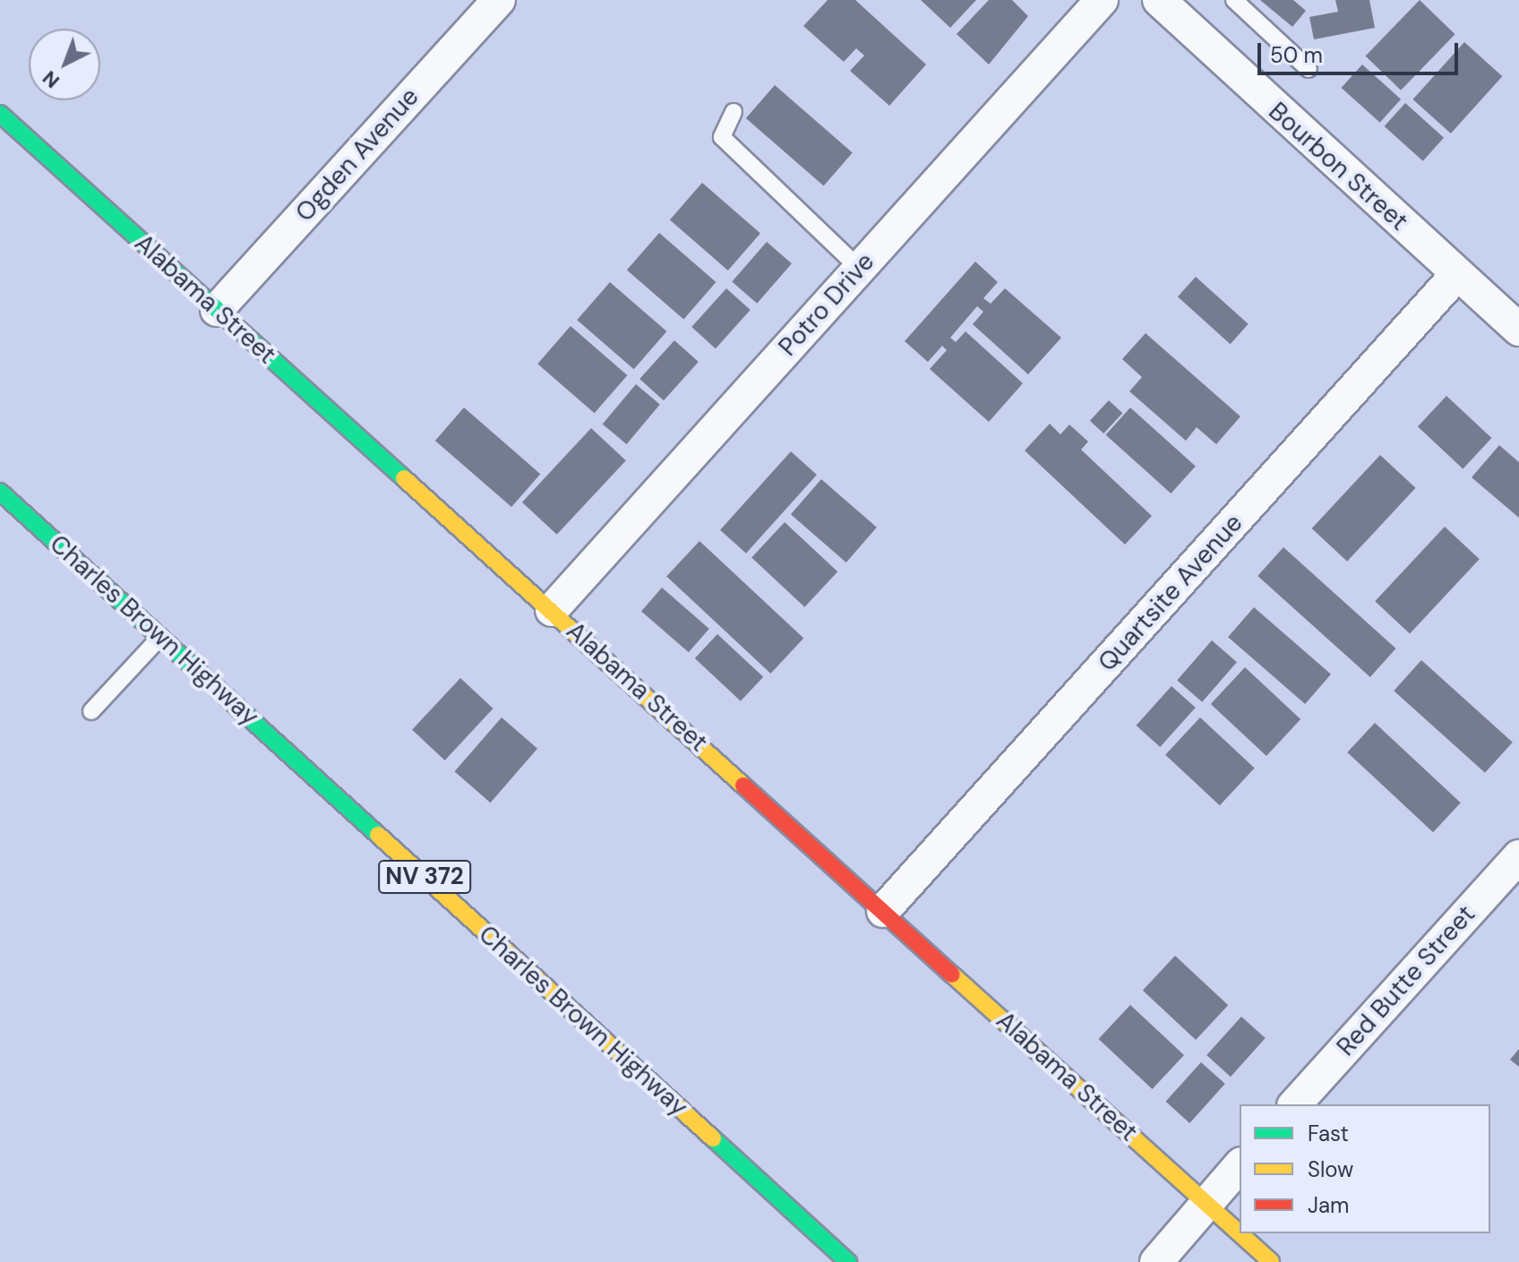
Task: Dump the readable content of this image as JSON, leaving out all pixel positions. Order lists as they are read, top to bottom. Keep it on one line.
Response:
{"streets":{"street":["Ogden Avenue","Bourbon Street","Alabama Street","Potro Drive","Quartsite Avenue","Charles Brown Highway","NV 372","Red Butte Street"]},"crossings":[["Ogden Avenue","Alabama Street"],["Bourbon Street","Quartsite Avenue"],["Alabama Street","Potro Drive"],["Alabama Street","Quartsite Avenue"]],"legend":["Fast","Slow","Jam"],"scale_bar":"50 m","north":"bottom left"}
